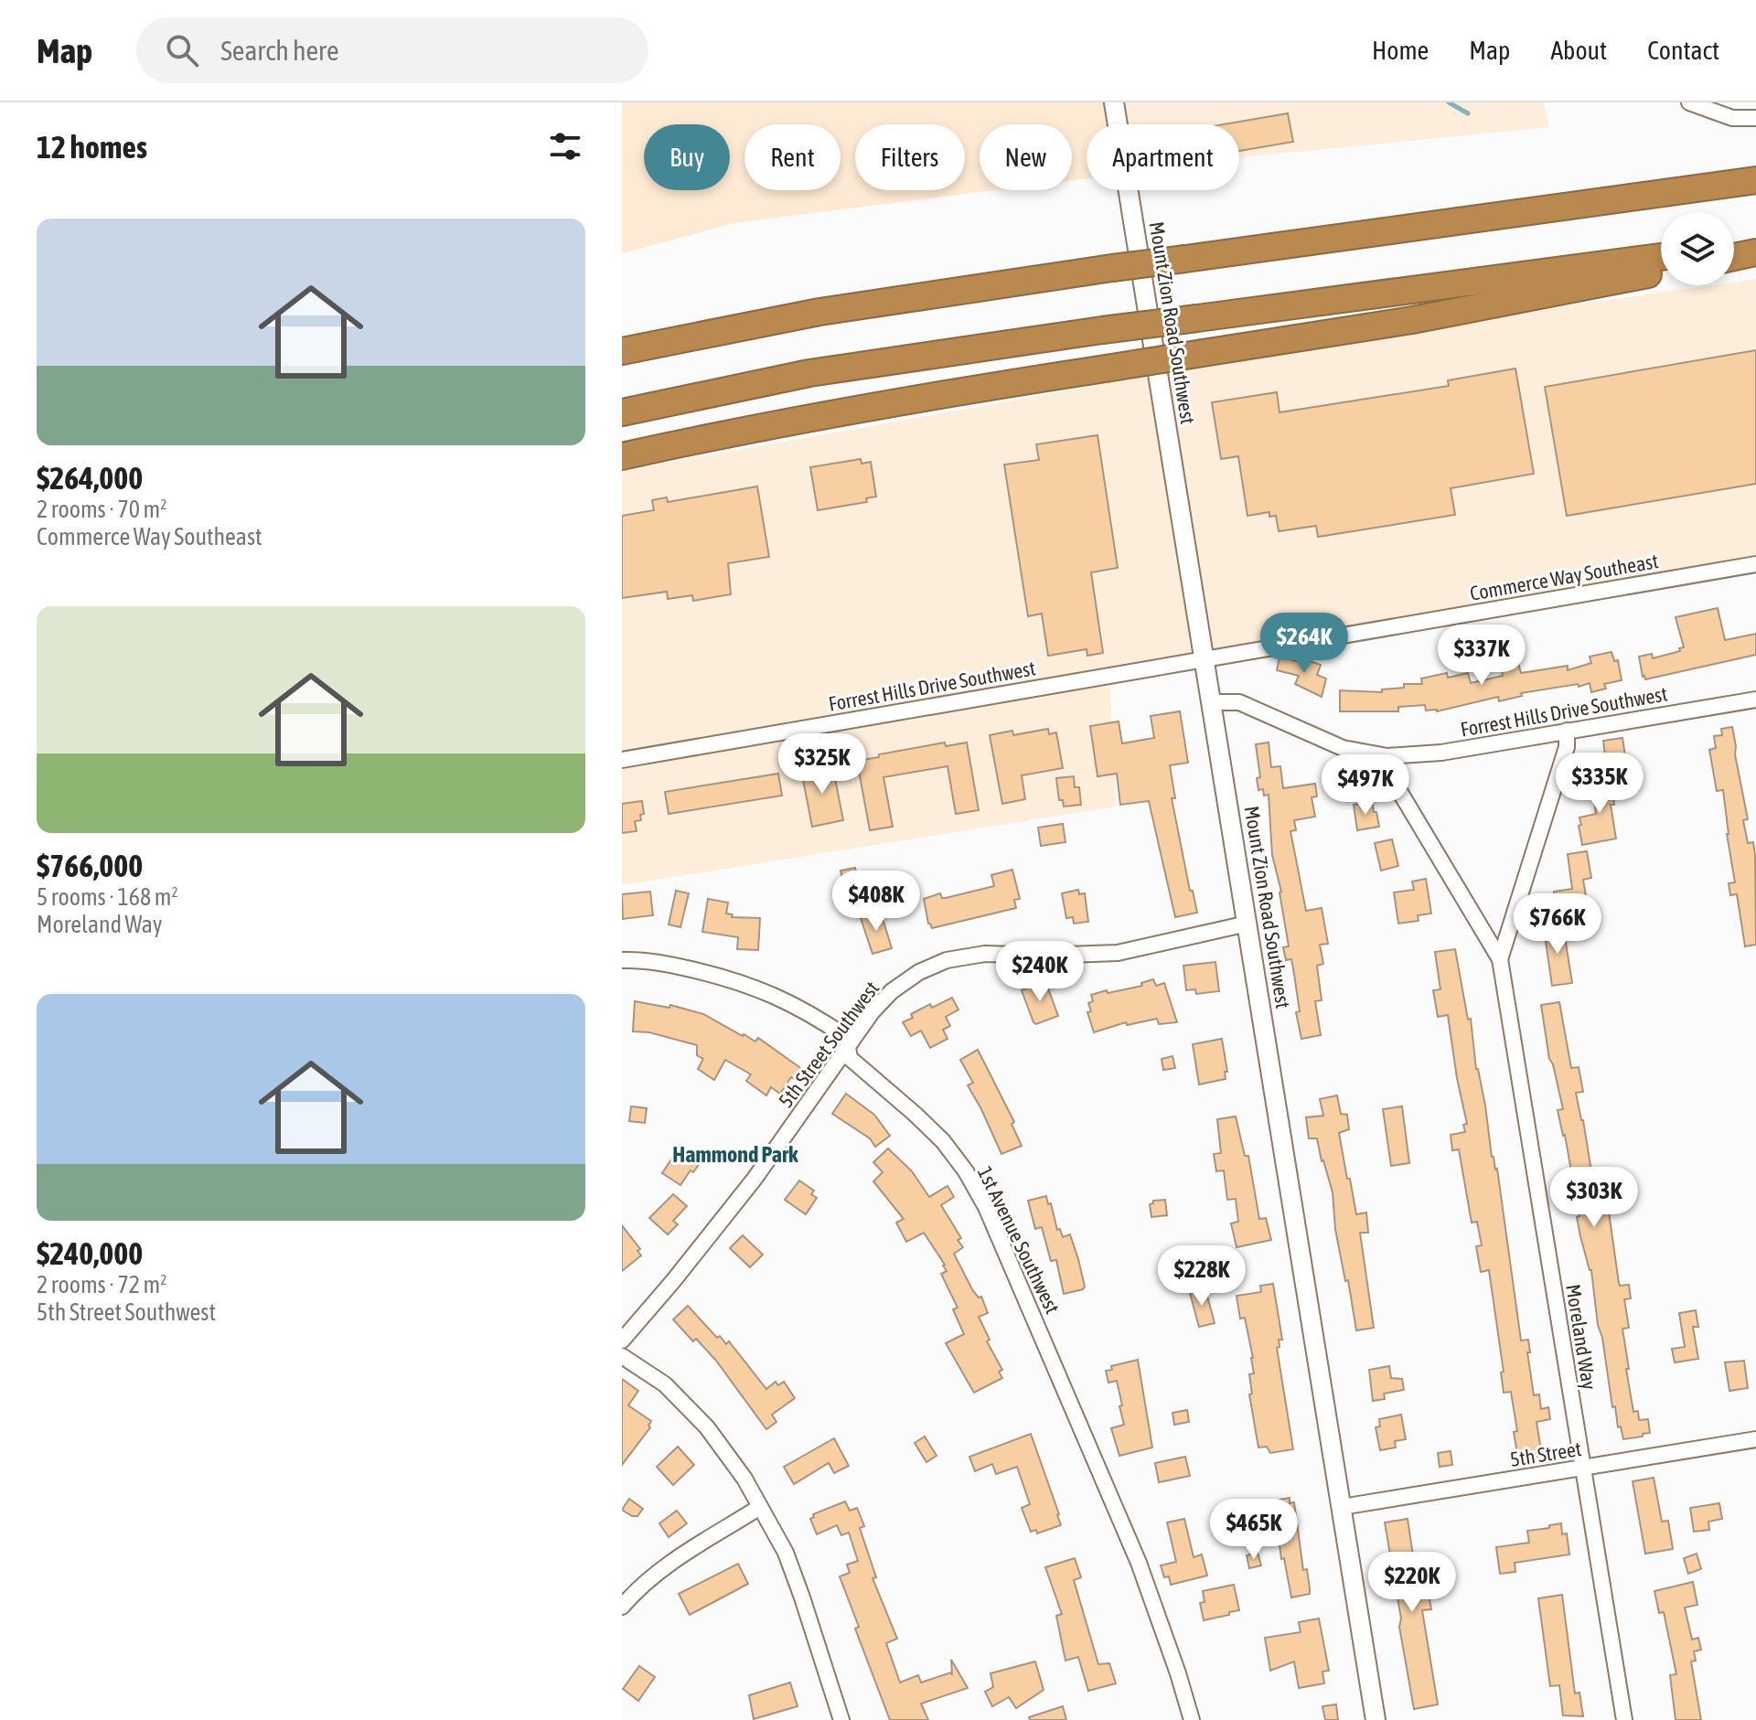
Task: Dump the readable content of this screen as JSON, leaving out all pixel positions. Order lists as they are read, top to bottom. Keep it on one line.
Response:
{"streets":{"street":["Mount Zion Road Southwest","Commerce Way Southeast","Forrest Hills Drive Southwest","5th Street Southwest","1st Avenue Southwest","Moreland Way","5th Street"]},"crossings":[["Mount Zion Road Southwest","Commerce Way Southeast"],["Mount Zion Road Southwest","Forrest Hills Drive Southwest"],["Mount Zion Road Southwest","5th Street Southwest"],["Mount Zion Road Southwest","5th Street"],["Commerce Way Southeast","Forrest Hills Drive Southwest"],["Forrest Hills Drive Southwest","Moreland Way"],["5th Street Southwest","1st Avenue Southwest"],["Moreland Way","5th Street"]],"districts":["Hammond Park"],"page":{"header":"Map","search":"Search here","nav":["Home","Map","About","Contact"],"heading":"12 homes","chip":["Buy","Rent","Filters","New","Apartment"],"list":[{"name":"$264,000","note":"2 rooms · 70 m² · Commerce Way Southeast"},{"name":"$766,000","note":"5 rooms · 168 m² · Moreland Way"},{"name":"$240,000","note":"2 rooms · 72 m² · 5th Street Southwest"}],"price":["$264K","$337K","$325K","$335K","$497K","$408K","$766K","$240K","$303K","$228K","$465K","$220K"]}}
